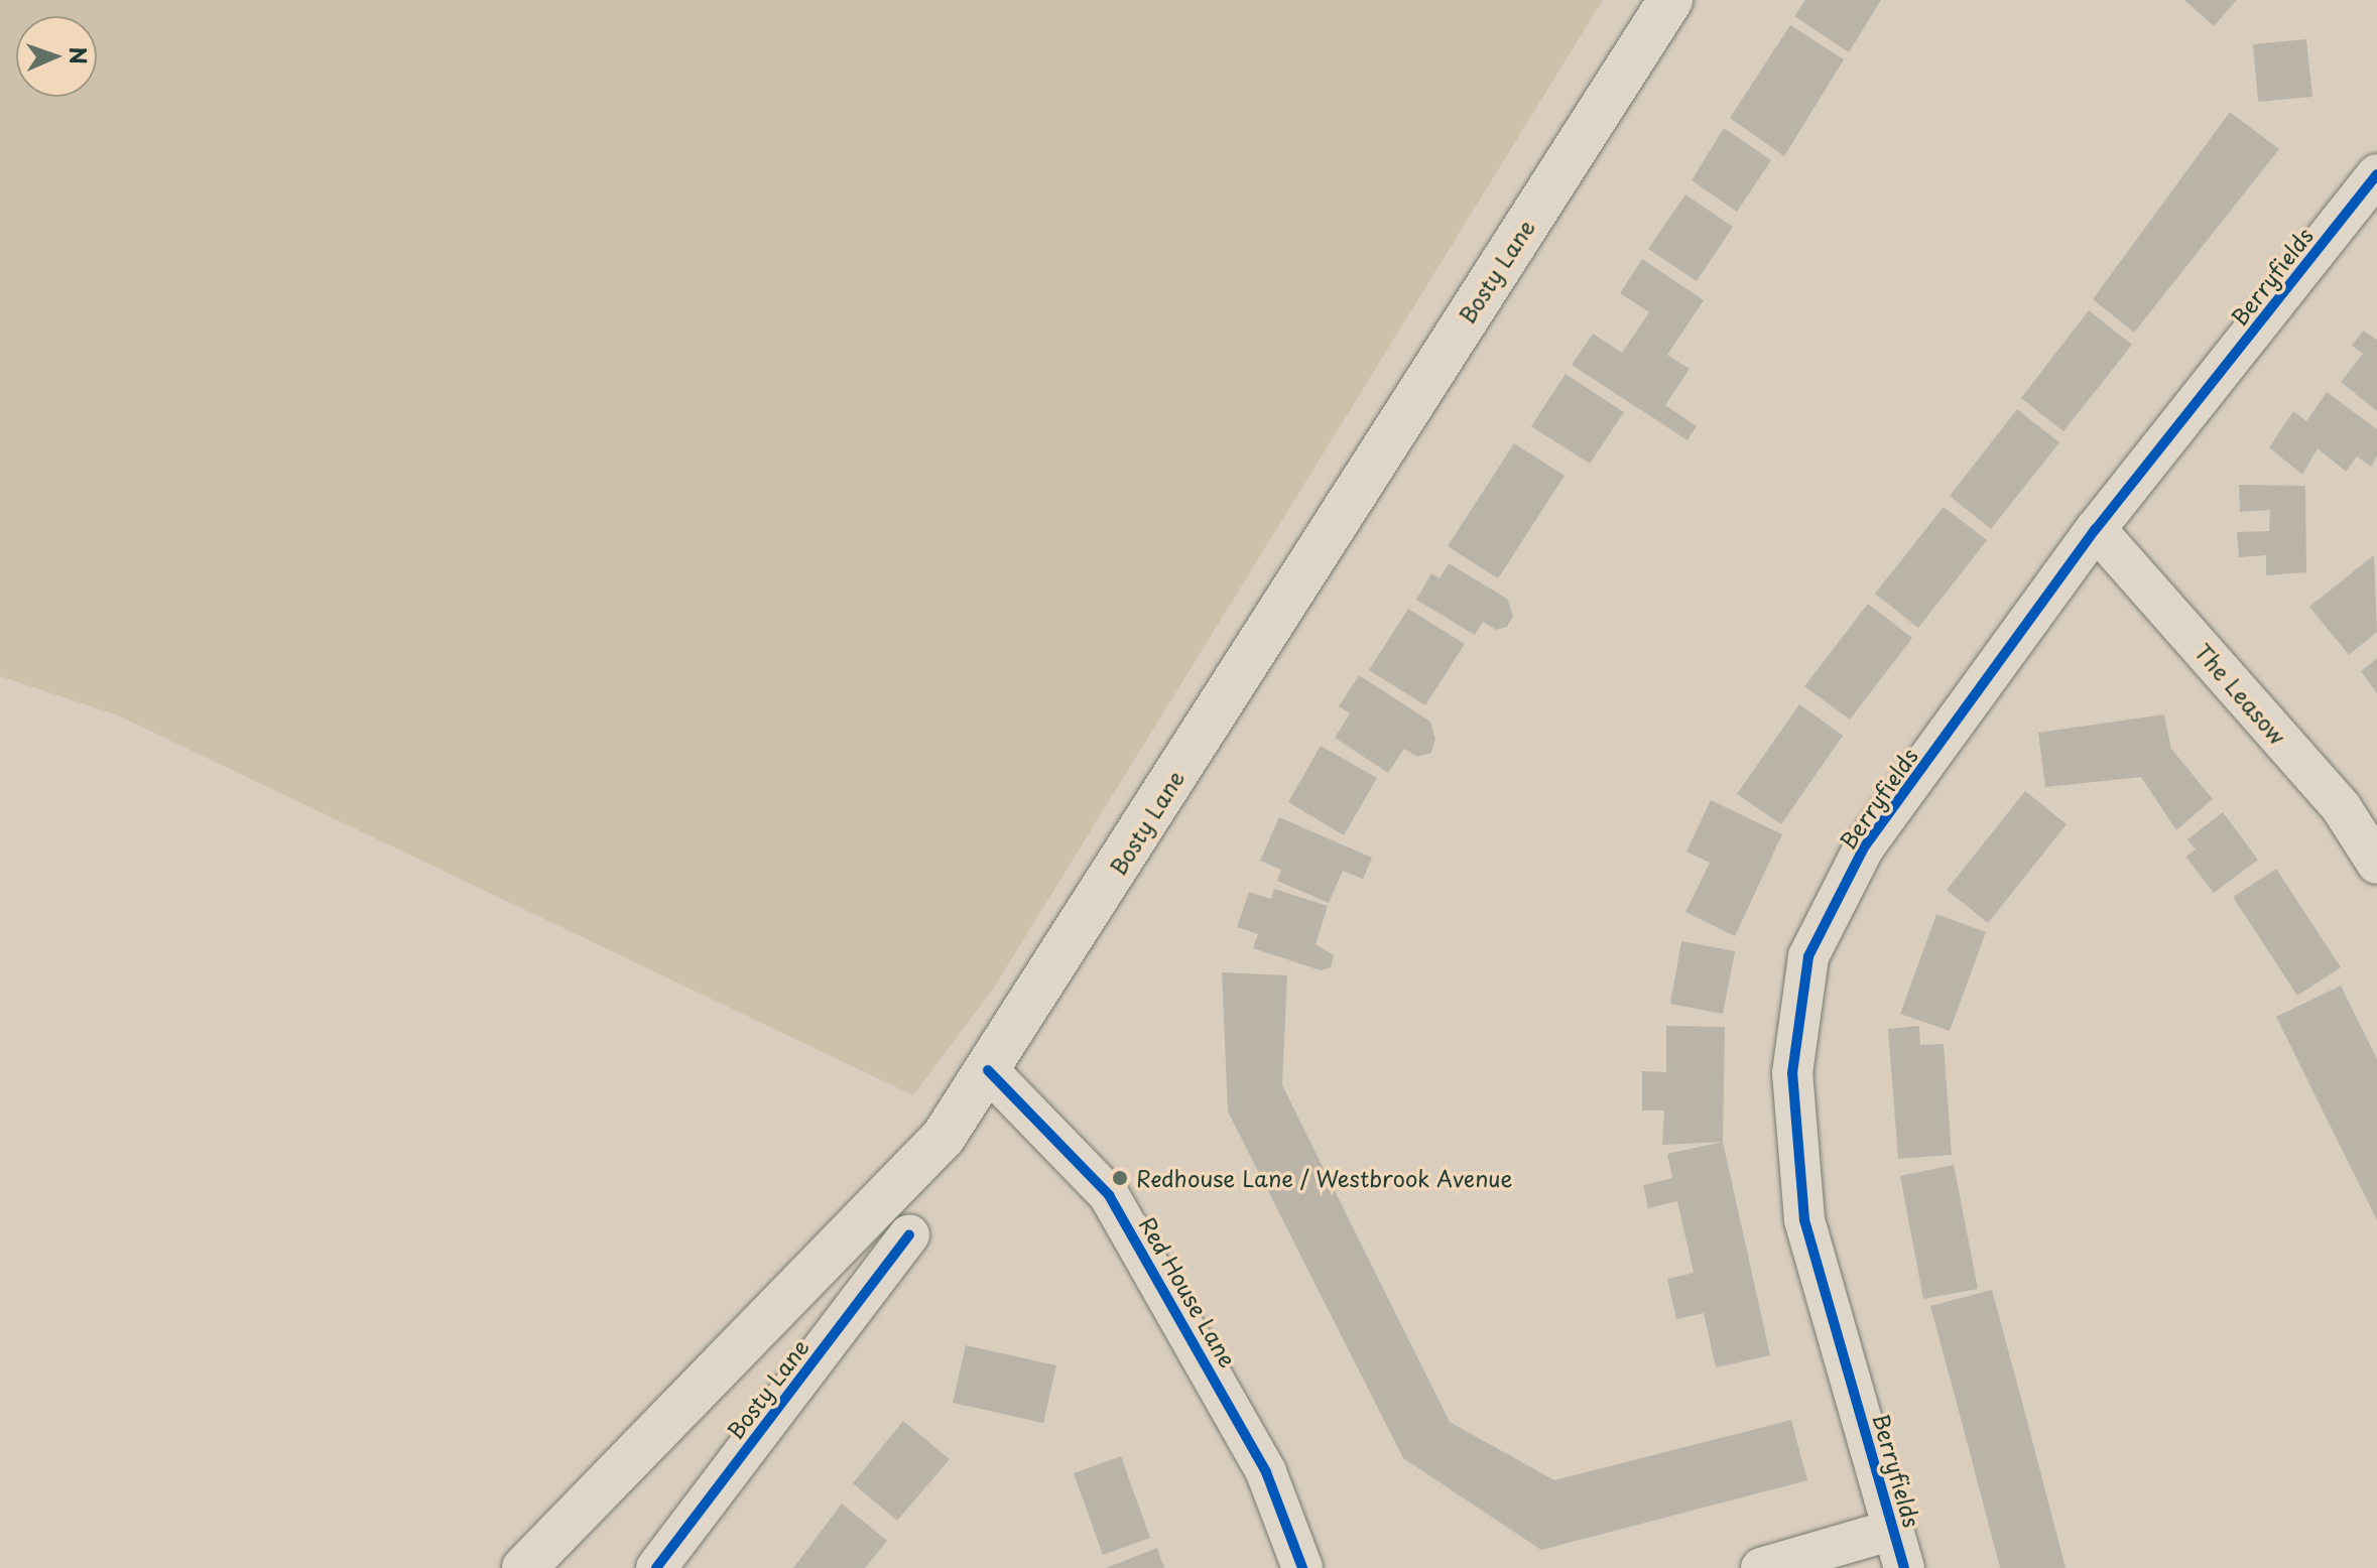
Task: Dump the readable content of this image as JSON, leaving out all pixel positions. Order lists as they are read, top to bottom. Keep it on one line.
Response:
{"streets":{"main road":["Bosty Lane"],"street":["Berryfields","The Leasow","Red House Lane"]},"crossings":[["Bosty Lane","Red House Lane"],["Berryfields","The Leasow"]],"places":["Redhouse Lane / Westbrook Avenue"],"north":"right"}
